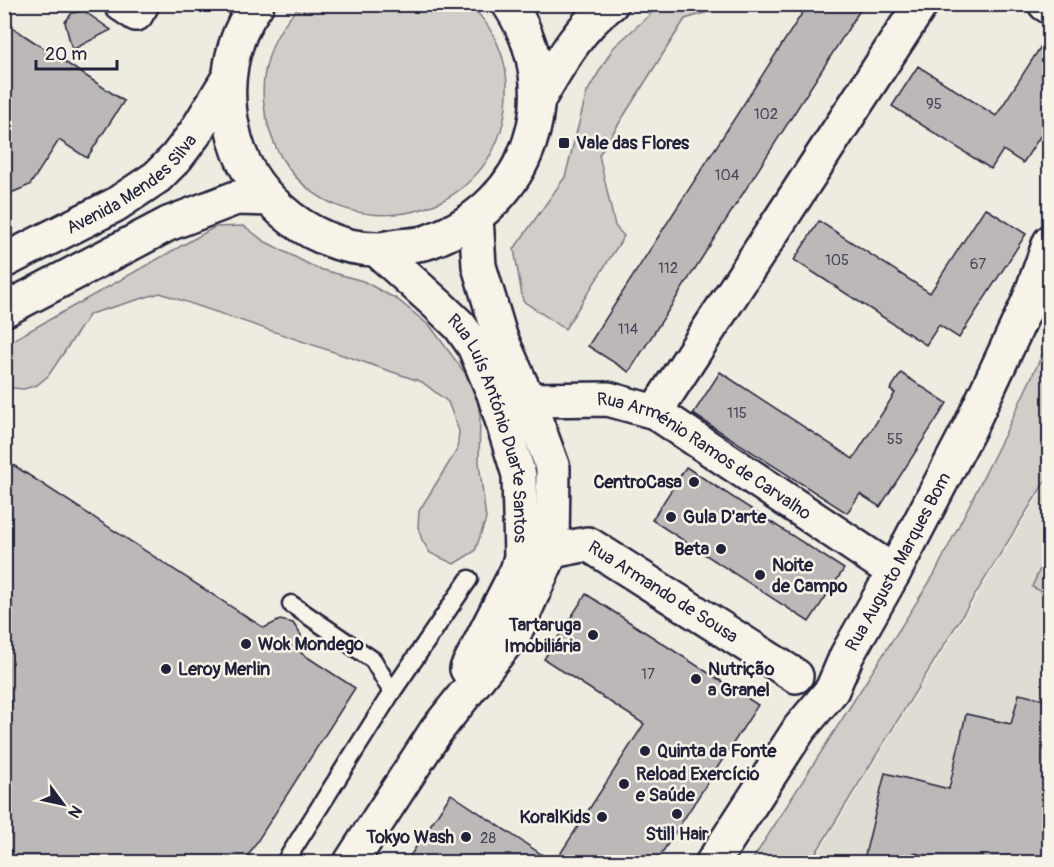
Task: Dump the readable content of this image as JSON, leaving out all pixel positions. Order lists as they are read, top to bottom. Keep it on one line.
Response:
{"streets":{"street":["Avenida Mendes Silva","Rua Luís António Duarte Santos","Rua Arménio Ramos de Carvalho","Rua Augusto Marques Bom","Rua Armando de Sousa"]},"crossings":[["Rua Luís António Duarte Santos","Rua Arménio Ramos de Carvalho"],["Rua Luís António Duarte Santos","Rua Armando de Sousa"],["Rua Arménio Ramos de Carvalho","Rua Augusto Marques Bom"]],"places":{"transit":["Vale das Flores"],"other":["CentroCasa","Gula D'arte","Beta","Noite de Campo","Tartaruga Imobiliária","Wok Mondego","Leroy Merlin","Nutrição a Granel","Quinta da Fonte","Reload Exercício e Saúde","Still Hair","KoralKids","Tokyo Wash"]},"house_numbers":["95","102","104","105","67","112","114","115","55","17","28"],"scale_bar":"20 m","north":"bottom right"}
